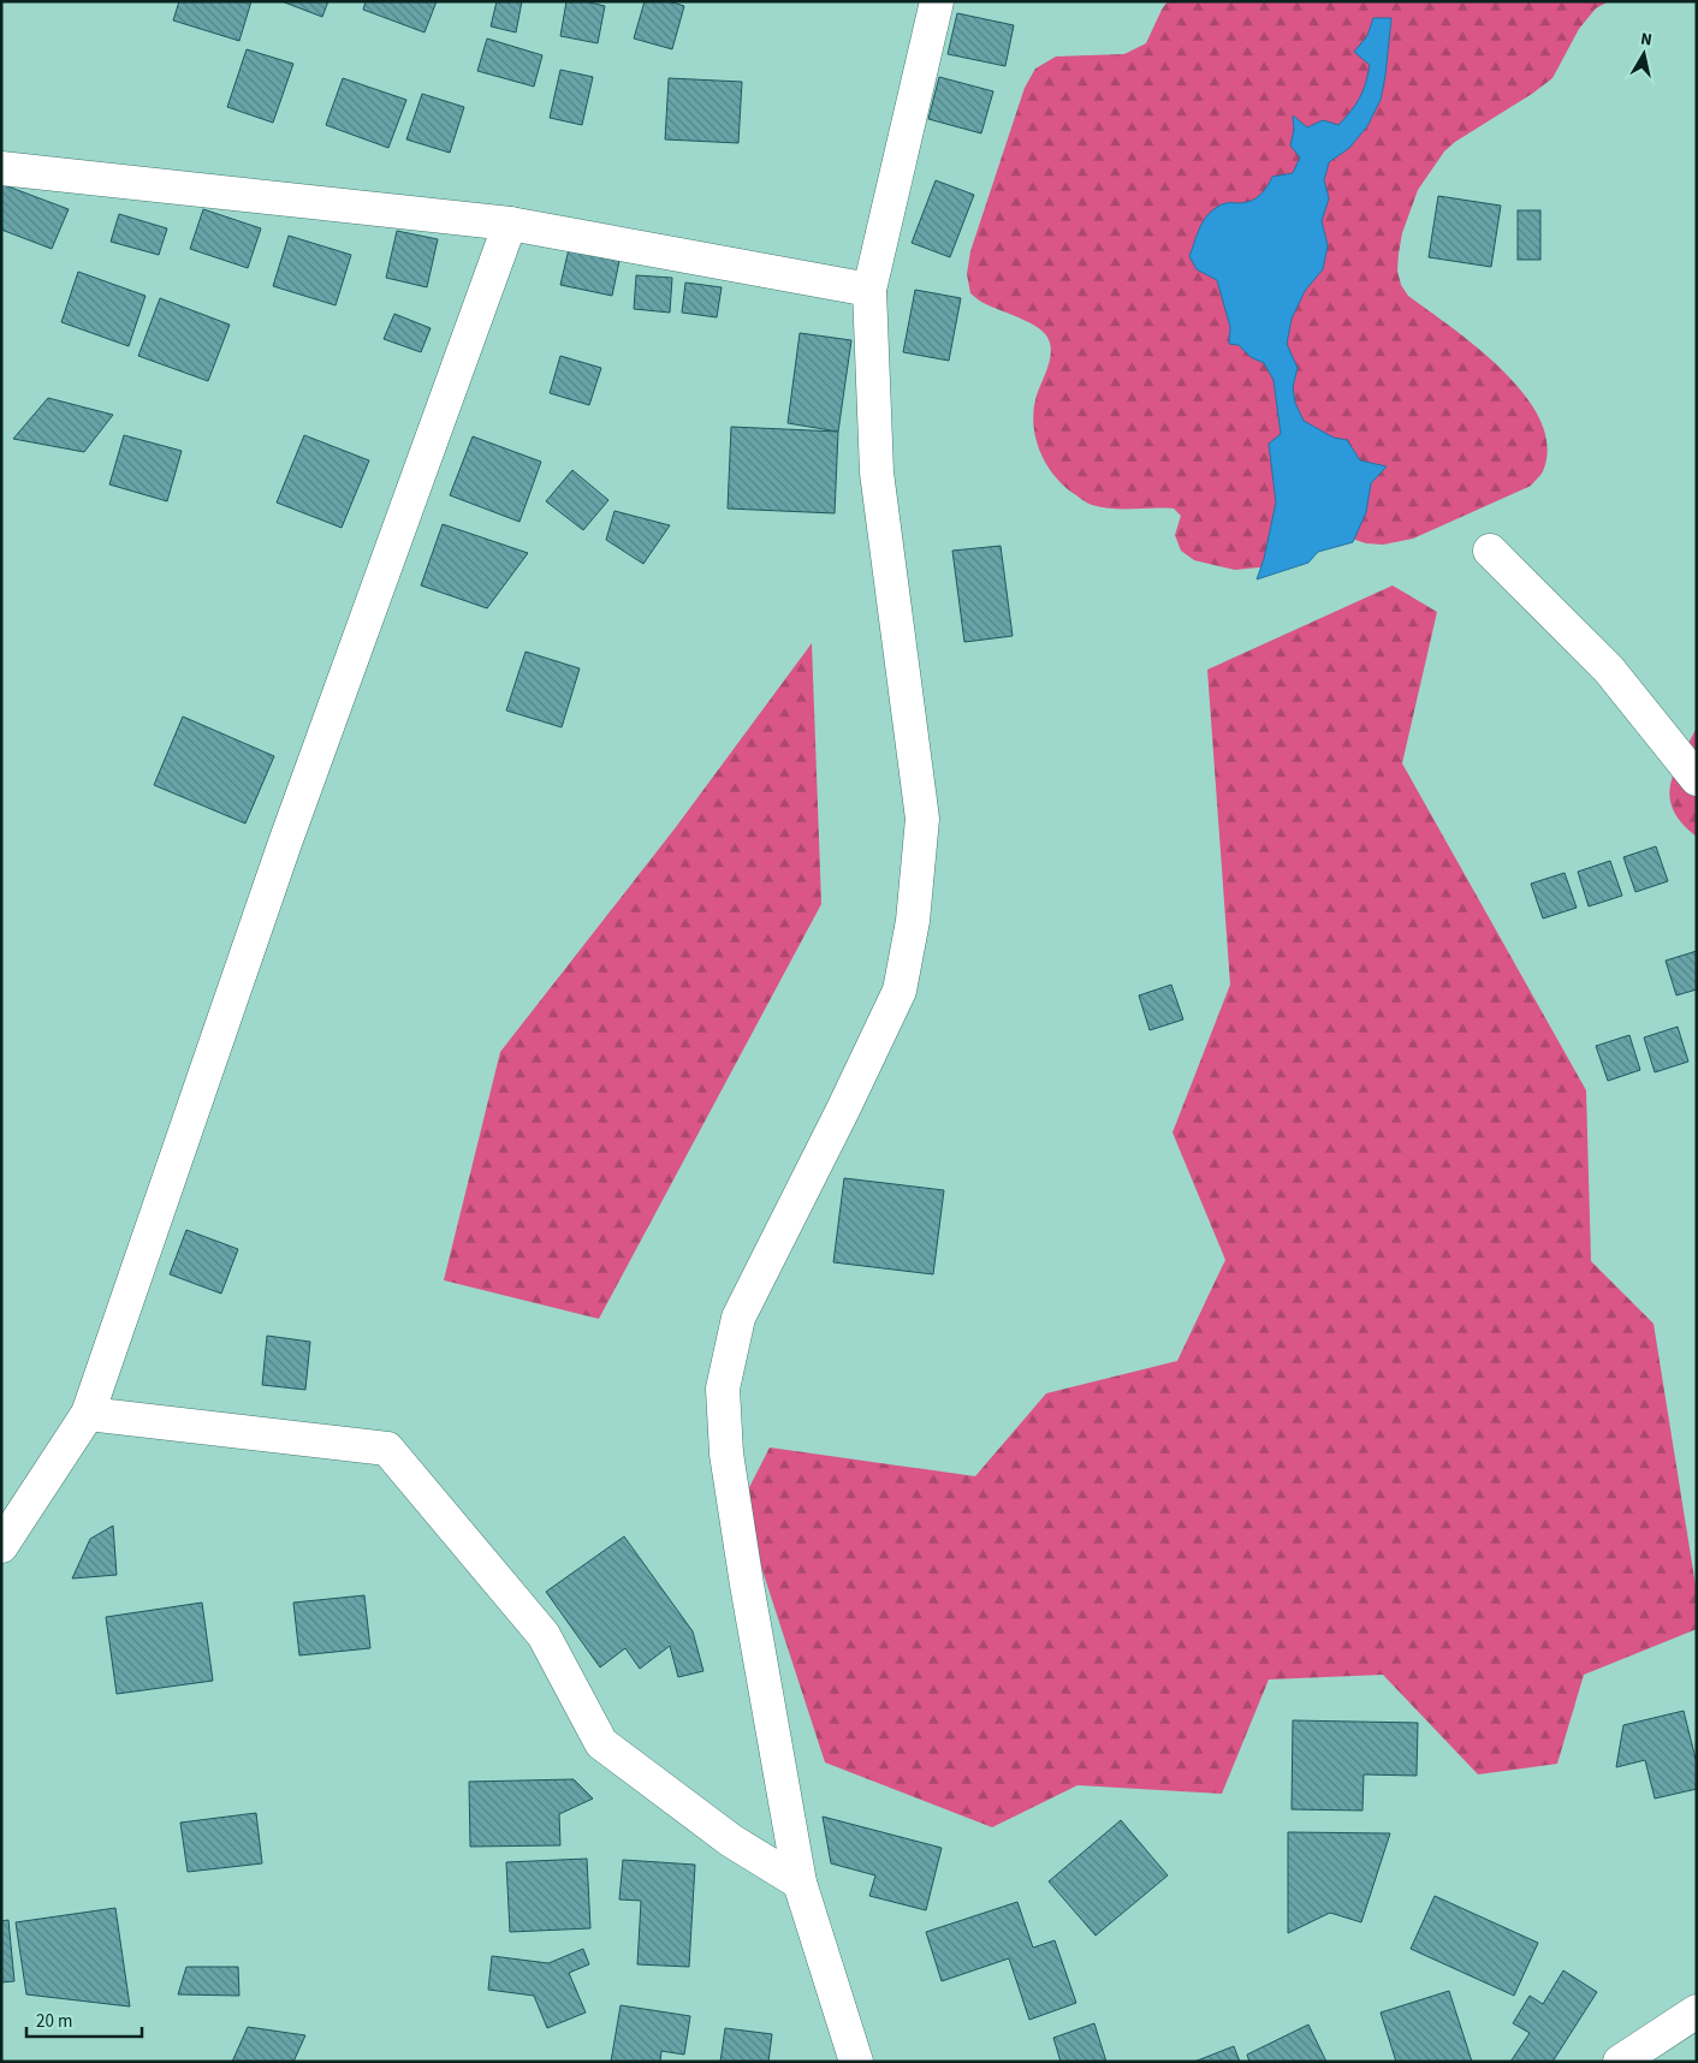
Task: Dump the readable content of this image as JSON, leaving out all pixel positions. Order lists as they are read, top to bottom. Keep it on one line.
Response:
{"scale_bar":"20 m","north":"top"}
